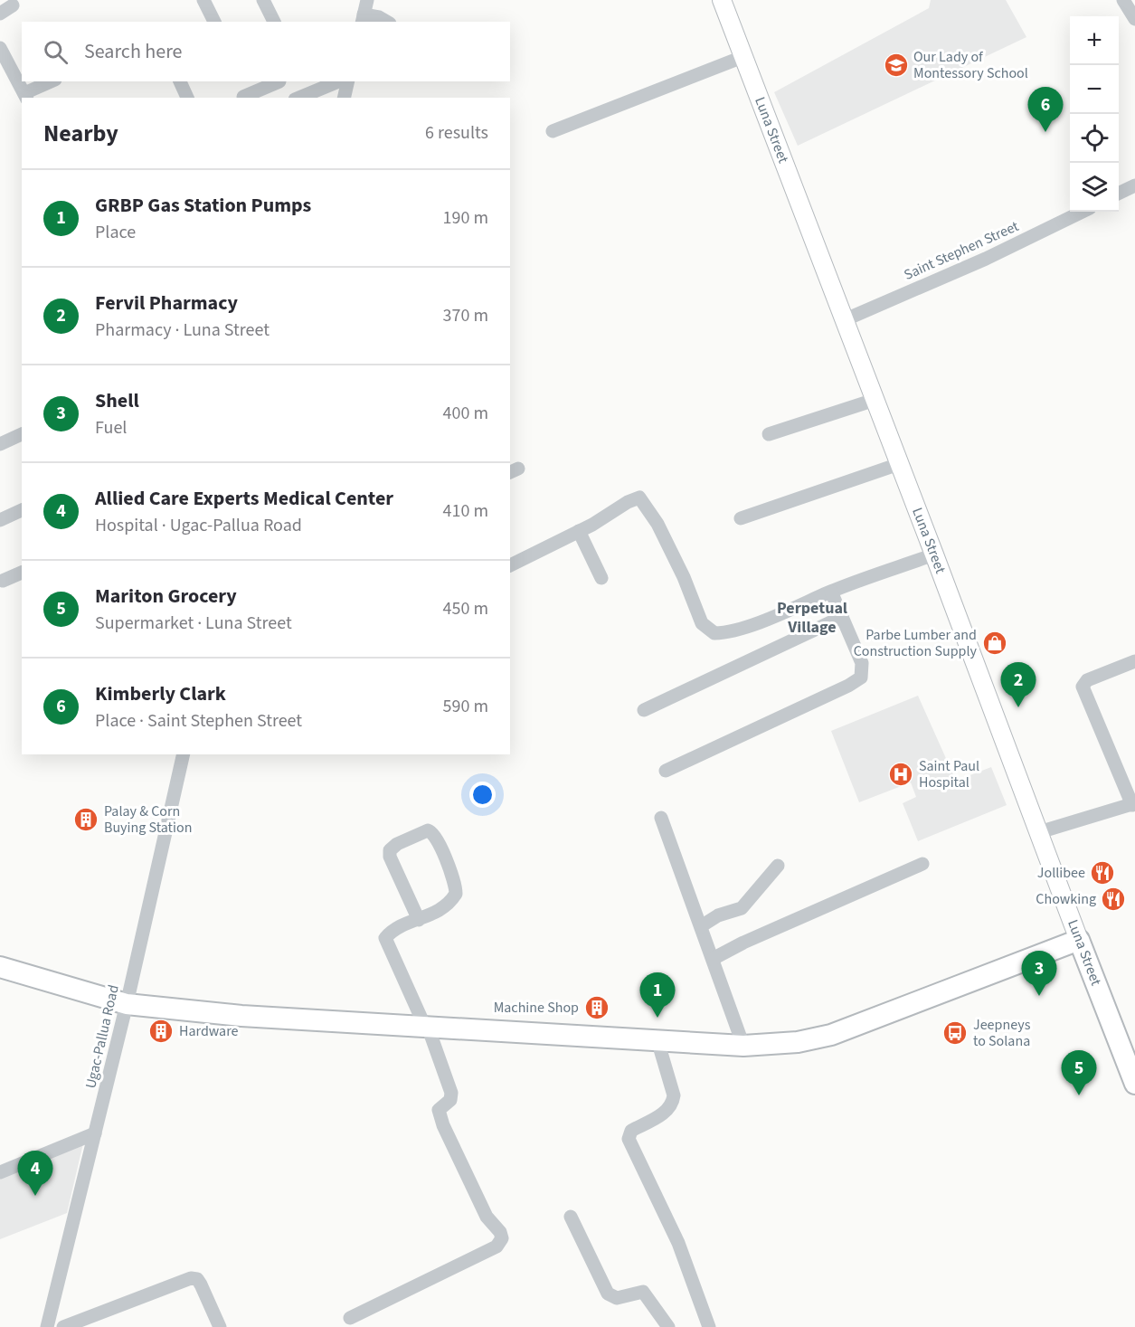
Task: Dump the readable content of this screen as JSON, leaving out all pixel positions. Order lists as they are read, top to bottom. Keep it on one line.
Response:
{"streets":{"highway":["Luna Street"],"street":["Saint Stephen Street","Ugac-Pallua Road"]},"crossings":[["Luna Street","Saint Stephen Street"]],"districts":["Perpetual Village"],"places":{"school or university":["Our Lady of Montessory School"],"shop":["Parbe Lumber and Construction Supply"],"hospital":["Saint Paul Hospital"],"building":["Palay & Corn Buying Station","Machine Shop","Hardware"],"restaurant":["Jollibee","Chowking"],"bus stop":["Jeepneys to Solana"]},"page":{"map_buttons":["+","−"],"search":"Search here","pins":["6","2","3","1","5","4"],"heading":["Nearby","6 results"],"list":[{"mark":"1","name":"GRBP Gas Station Pumps","note":"Place","value":"190 m"},{"mark":"2","name":"Fervil Pharmacy","note":"Pharmacy · Luna Street","value":"370 m"},{"mark":"3","name":"Shell","note":"Fuel","value":"400 m"},{"mark":"4","name":"Allied Care Experts Medical Center","note":"Hospital · Ugac-Pallua Road","value":"410 m"},{"mark":"5","name":"Mariton Grocery","note":"Supermarket · Luna Street","value":"450 m"},{"mark":"6","name":"Kimberly Clark","note":"Place · Saint Stephen Street","value":"590 m"}]}}
